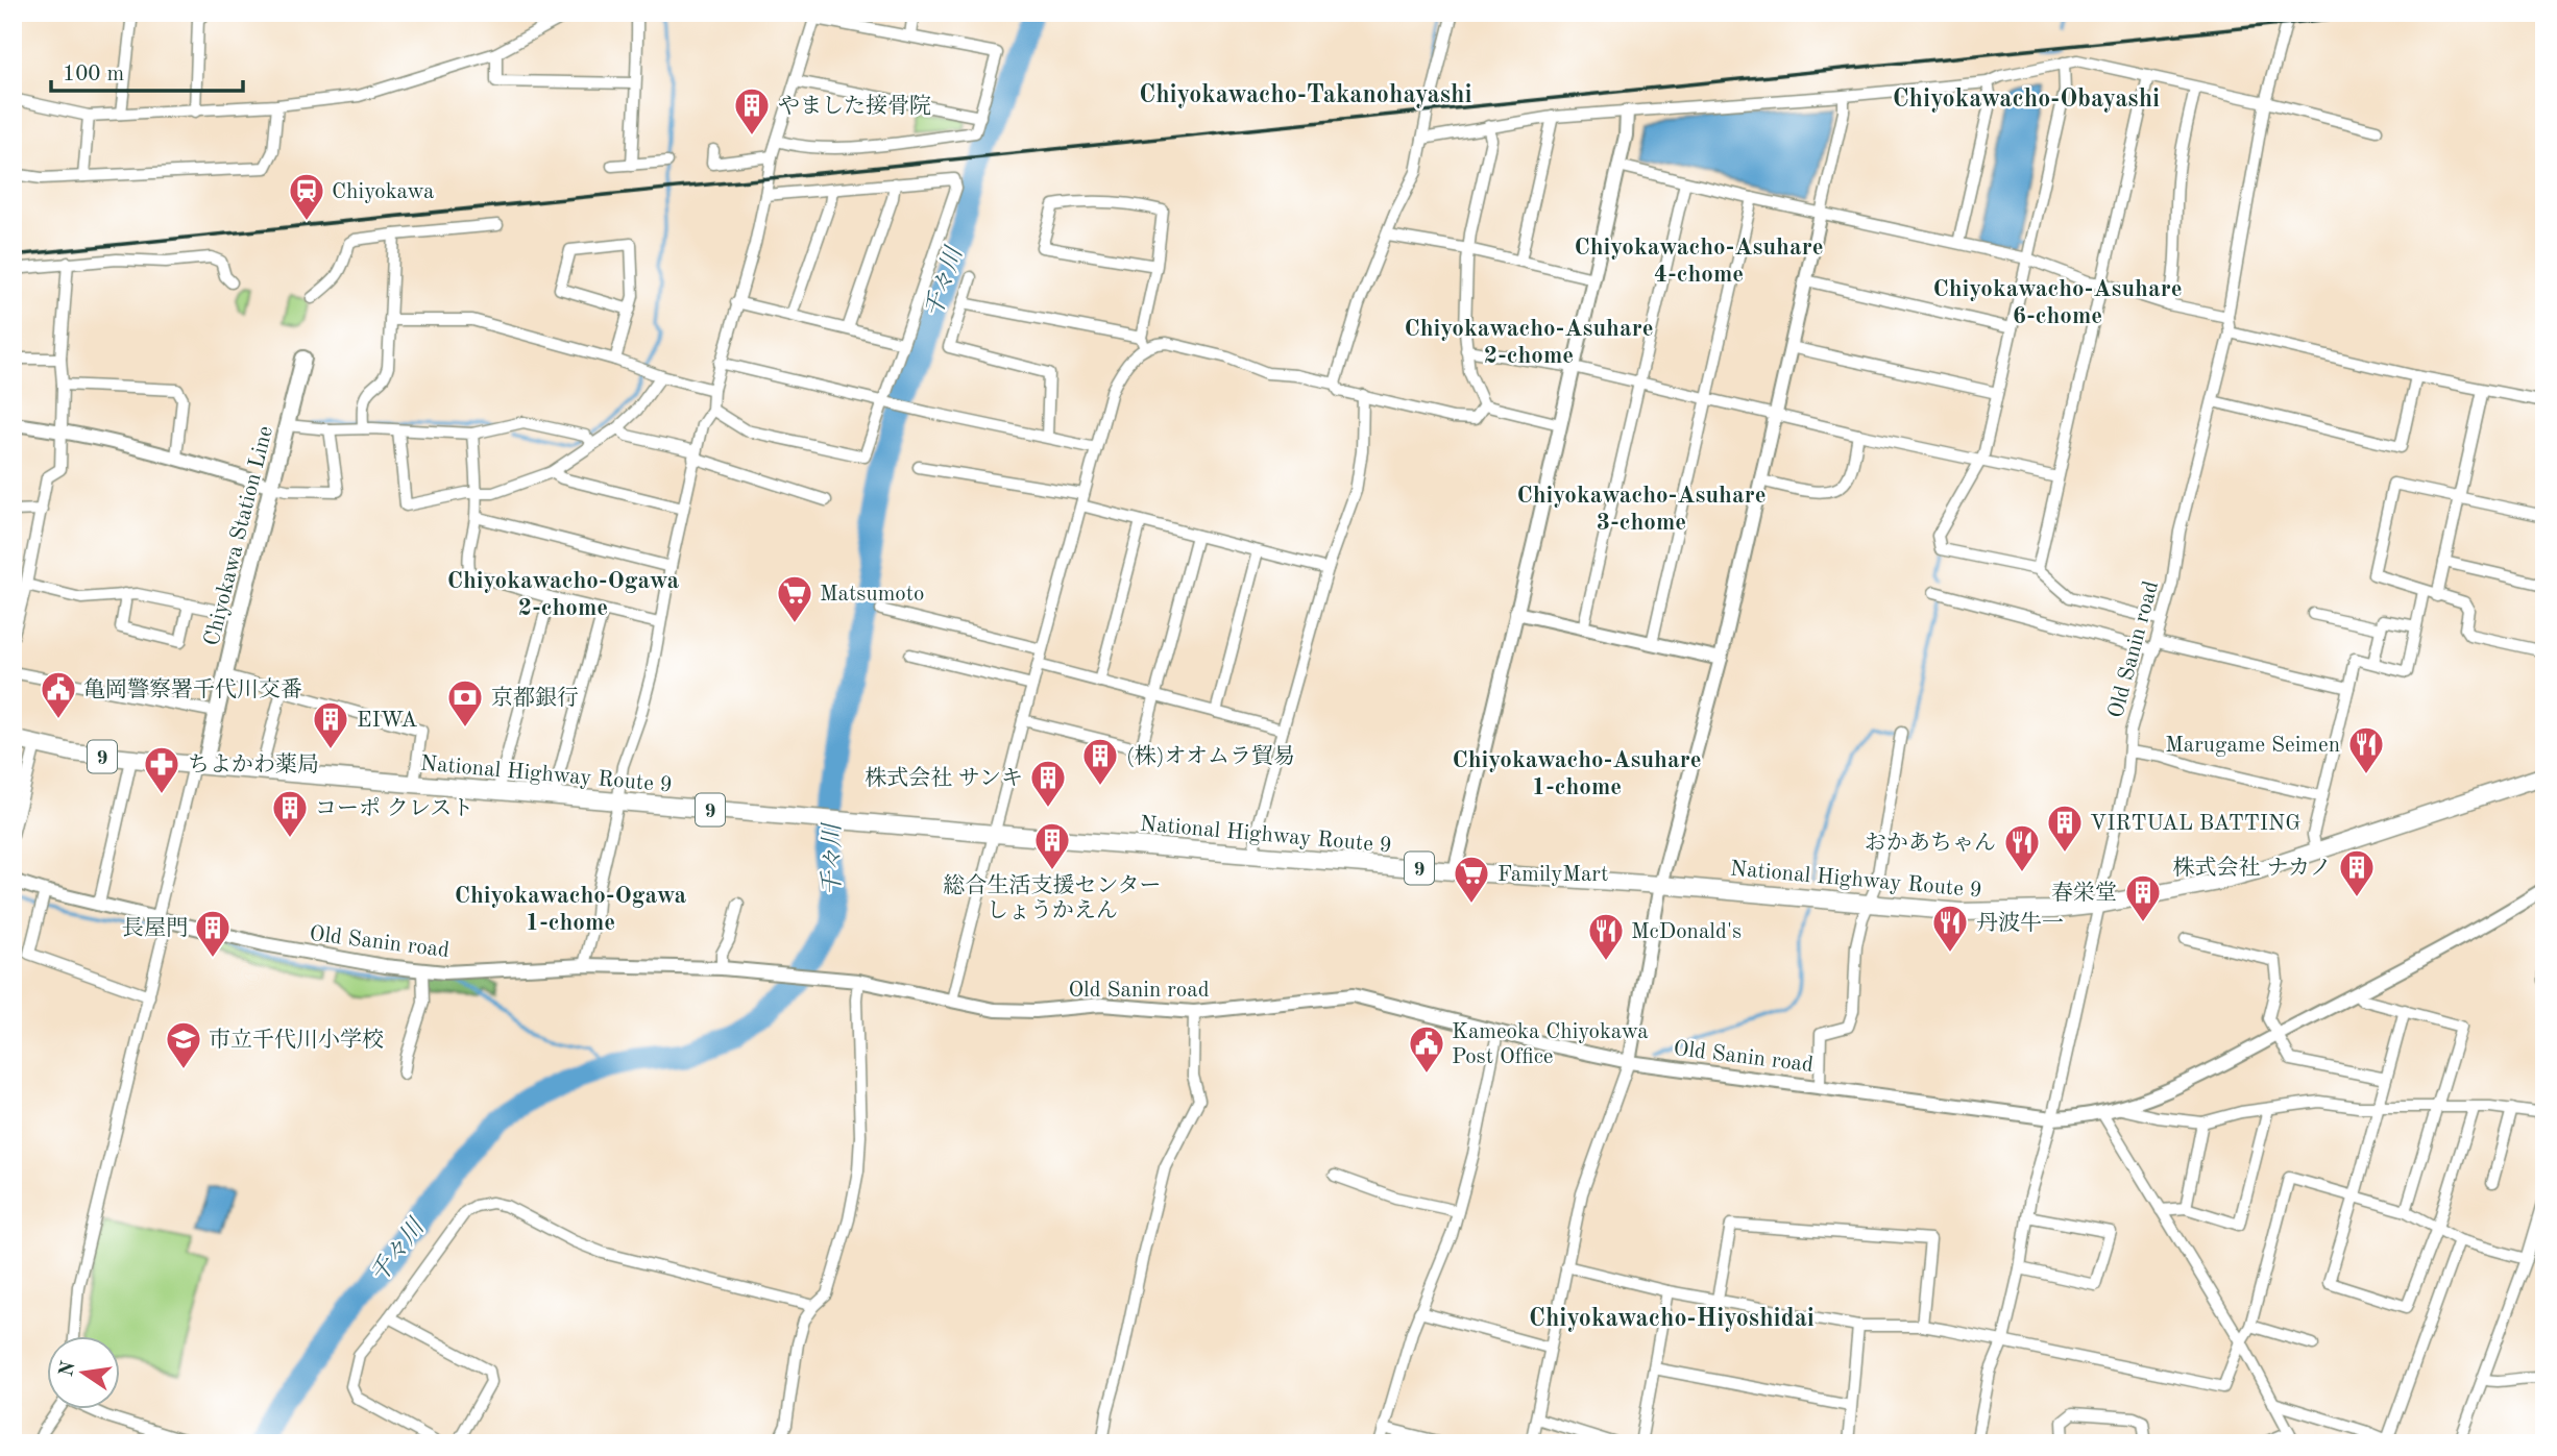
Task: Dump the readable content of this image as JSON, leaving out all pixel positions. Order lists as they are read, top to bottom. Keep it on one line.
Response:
{"streets":{"highway":["9","National Highway Route 9"],"main road":["Chiyokawa Station Line"],"street":["Old Sanin road"]},"crossings":[["Chiyokawa Station Line","National Highway Route 9"],["Old Sanin road","National Highway Route 9"]],"districts":["Chiyokawacho-Takanohayashi","Chiyokawacho-Obayashi","Chiyokawacho-Asuhare 4-chome","Chiyokawacho-Asuhare 6-chome","Chiyokawacho-Asuhare 2-chome","Chiyokawacho-Asuhare 3-chome","Chiyokawacho-Ogawa 2-chome","Chiyokawacho-Asuhare 1-chome","Chiyokawacho-Ogawa 1-chome","Chiyokawacho-Hiyoshidai"],"water":["千々川"],"places":{"building":["やました接骨院","EIWA","(株)オオムラ貿易","株式会社 サンキ","コーポ クレスト","VIRTUAL BATTING","総合生活支援センター しょうかえん","株式会社 ナカノ","春栄堂","長屋門"],"station":["Chiyokawa"],"supermarket":["Matsumoto","FamilyMart"],"public building":["亀岡警察署千代川交番","Kameoka Chiyokawa Post Office"],"bank":["京都銀行"],"restaurant":["Marugame Seimen","おかあちゃん","丹波牛一","McDonald's"],"pharmacy":["ちよかわ薬局"],"school or university":["市立千代川小学校"]},"scale_bar":"100 m","north":"left"}
